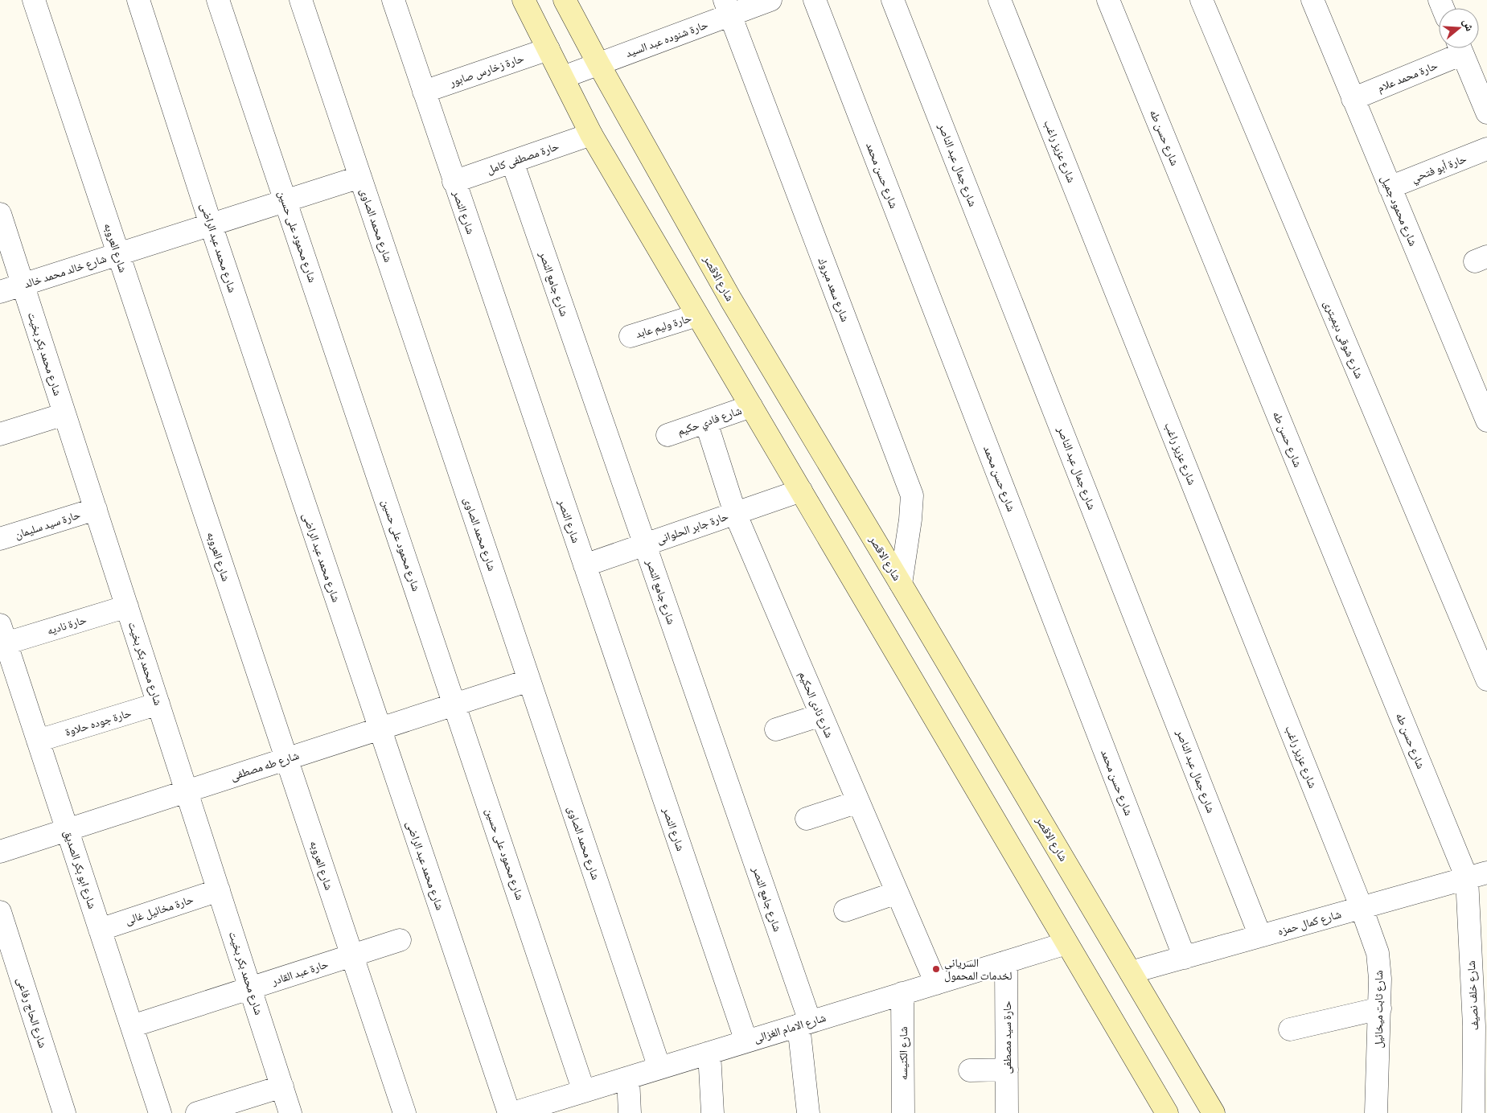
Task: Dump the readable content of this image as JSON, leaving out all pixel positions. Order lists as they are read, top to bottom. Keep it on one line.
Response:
{"streets":{"street":["حارة شنوده عبد السيد","حارة زخارس صابور","حارة محمد علام","شارع حسن طه","شارع عزيز راغب","حارة مصطفى كامل","شارع جمال عبد الناصر","حارة أبو فتحي","شارع حسن محمد","شارع محمود جميل","شارع النصر","شارع محمد الصاوى","شارع محمود على حسين","شارع العروبه","شارع محمد عبد الراضى","شارع خالد محمد خالد","شارع الاقصر","شارع جامع النصر","شارع سعد مبروك","حارة وليم عابد","شارع شوقى ديميترى","شارع محمد بكر بخيت","شارع فادي حكيم","حارة سيد سليمان","حارة جابر الحلوانى","حارة ناديه","شارع نادى الحكيم","حارة جوده حلاوة","شارع طه مصطفى","شارع ابو بكر الصديق","حارة مخائيل غالى","شارع كمال حمزه","حارة عبد القادر","شارع خلف نصيف","شارع ثابت ميخائيل","شارع الحاج رفاعى","شارع الامام الغزالى","حارة سيد مصطفى","شارع الكنيسه"]},"crossings":[["حارة شنوده عبد السيد","شارع الاقصر"],["حارة شنوده عبد السيد","شارع سعد مبروك"],["حارة زخارس صابور","شارع النصر"],["حارة محمد علام","شارع محمود جميل"],["شارع حسن طه","شارع كمال حمزه"],["شارع حسن طه","شارع خلف نصيف"],["شارع عزيز راغب","شارع كمال حمزه"],["شارع عزيز راغب","شارع ثابت ميخائيل"],["حارة مصطفى كامل","شارع النصر"],["حارة مصطفى كامل","شارع جامع النصر"],["شارع جمال عبد الناصر","شارع كمال حمزه"],["حارة أبو فتحي","شارع محمود جميل"],["شارع حسن محمد","شارع كمال حمزه"],["شارع النصر","حارة جابر الحلوانى"],["شارع النصر","شارع الامام الغزالى"],["شارع محمد الصاوى","شارع خالد محمد خالد"],["شارع محمد الصاوى","شارع طه مصطفى"],["شارع محمد الصاوى","شارع الامام الغزالى"],["شارع محمود على حسين","شارع خالد محمد خالد"],["شارع محمود على حسين","شارع طه مصطفى"],["شارع محمود على حسين","شارع الامام الغزالى"],["شارع العروبه","شارع خالد محمد خالد"],["شارع العروبه","شارع طه مصطفى"],["شارع العروبه","حارة عبد القادر"],["شارع محمد عبد الراضى","شارع خالد محمد خالد"],["شارع محمد عبد الراضى","شارع طه مصطفى"],["شارع خالد محمد خالد","شارع محمد بكر بخيت"],["شارع الاقصر","شارع سعد مبروك"],["شارع الاقصر","شارع كمال حمزه"],["شارع جامع النصر","حارة جابر الحلوانى"],["شارع جامع النصر","شارع الامام الغزالى"],["شارع محمد بكر بخيت","حارة سيد سليمان"],["شارع محمد بكر بخيت","حارة ناديه"],["شارع محمد بكر بخيت","حارة جوده حلاوة"],["شارع محمد بكر بخيت","شارع طه مصطفى"],["شارع محمد بكر بخيت","حارة مخائيل غالى"],["شارع محمد بكر بخيت","حارة عبد القادر"],["شارع فادي حكيم","شارع نادى الحكيم"],["حارة جابر الحلوانى","شارع نادى الحكيم"],["حارة ناديه","شارع ابو بكر الصديق"],["شارع نادى الحكيم","شارع الامام الغزالى"],["حارة جوده حلاوة","شارع ابو بكر الصديق"],["شارع طه مصطفى","شارع ابو بكر الصديق"],["شارع ابو بكر الصديق","حارة مخائيل غالى"],["شارع ابو بكر الصديق","حارة عبد القادر"],["شارع كمال حمزه","شارع خلف نصيف"],["شارع كمال حمزه","شارع ثابت ميخائيل"],["شارع الامام الغزالى","حارة سيد مصطفى"],["شارع الامام الغزالى","شارع الكنيسه"]],"places":["السرياني لخدمات المحمول"],"north":"right"}
